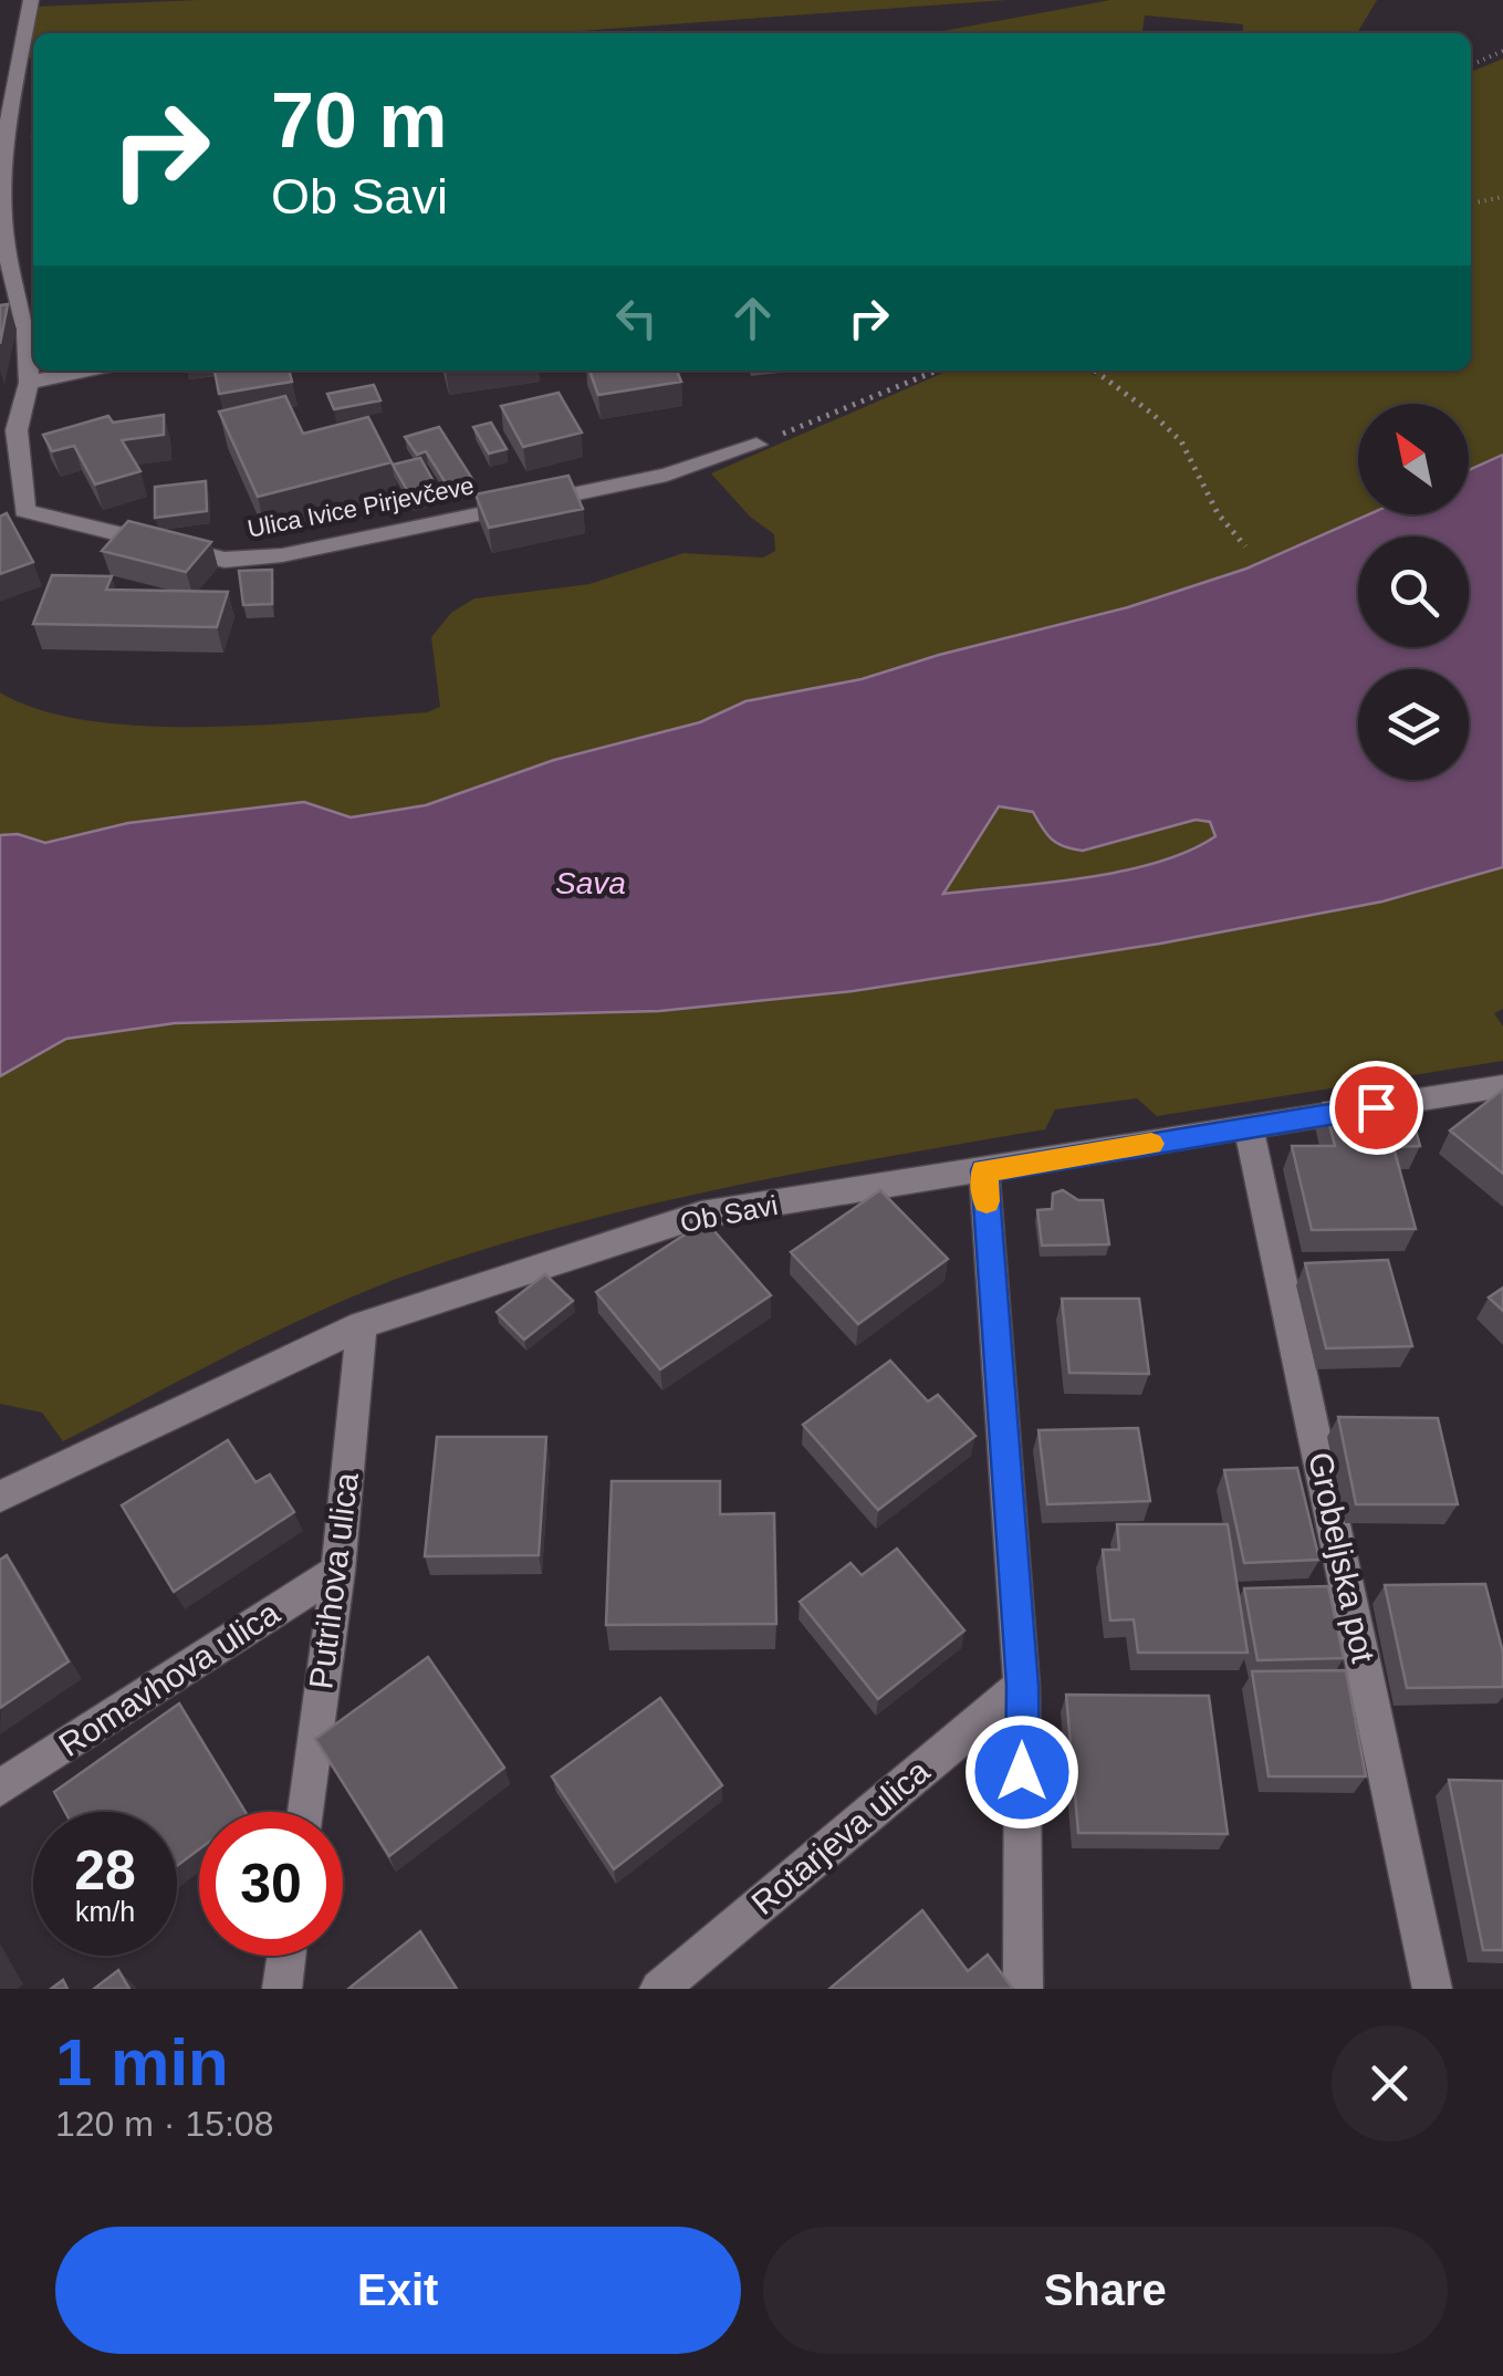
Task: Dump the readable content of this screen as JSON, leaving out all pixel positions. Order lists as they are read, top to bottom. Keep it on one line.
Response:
{"streets":{"street":["Ulica Ivice Pirjevčeve","Ob Savi","Grobeljska pot","Putrihova ulica","Romavhova ulica","Rotarjeva ulica"]},"crossings":[["Ob Savi","Grobeljska pot"],["Ob Savi","Putrihova ulica"],["Putrihova ulica","Romavhova ulica"]],"water":["Sava"],"north":"top left","page":{"turn":["70 m","Ob Savi"],"speed":"28 km/h","limit":"30","heading":["1 min","120 m · 15:08"],"buttons":["Exit","Share"]}}
